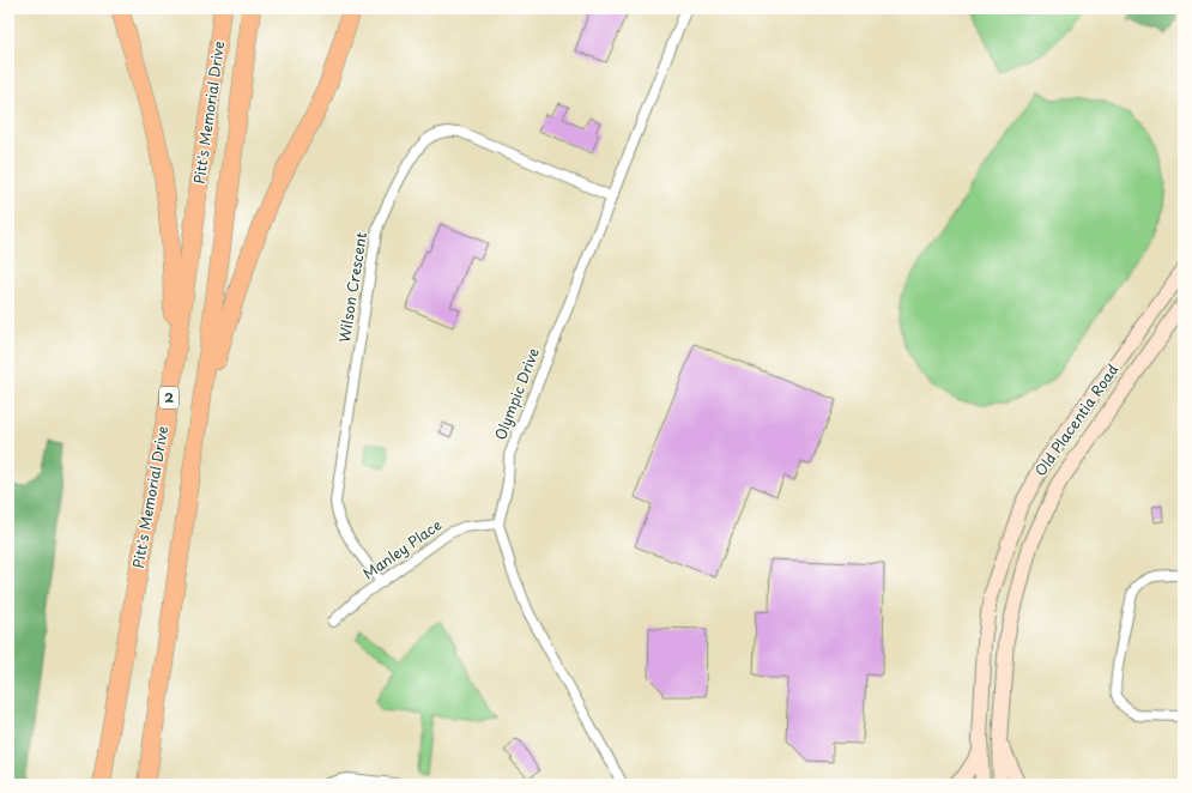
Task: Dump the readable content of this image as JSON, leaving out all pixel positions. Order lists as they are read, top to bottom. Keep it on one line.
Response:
{"streets":{"highway":["Pitt's Memorial Drive","2"],"main road":["Old Placentia Road"],"street":["Wilson Crescent","Olympic Drive","Manley Place"]},"crossings":[["Wilson Crescent","Olympic Drive"],["Wilson Crescent","Manley Place"],["Olympic Drive","Manley Place"]]}
